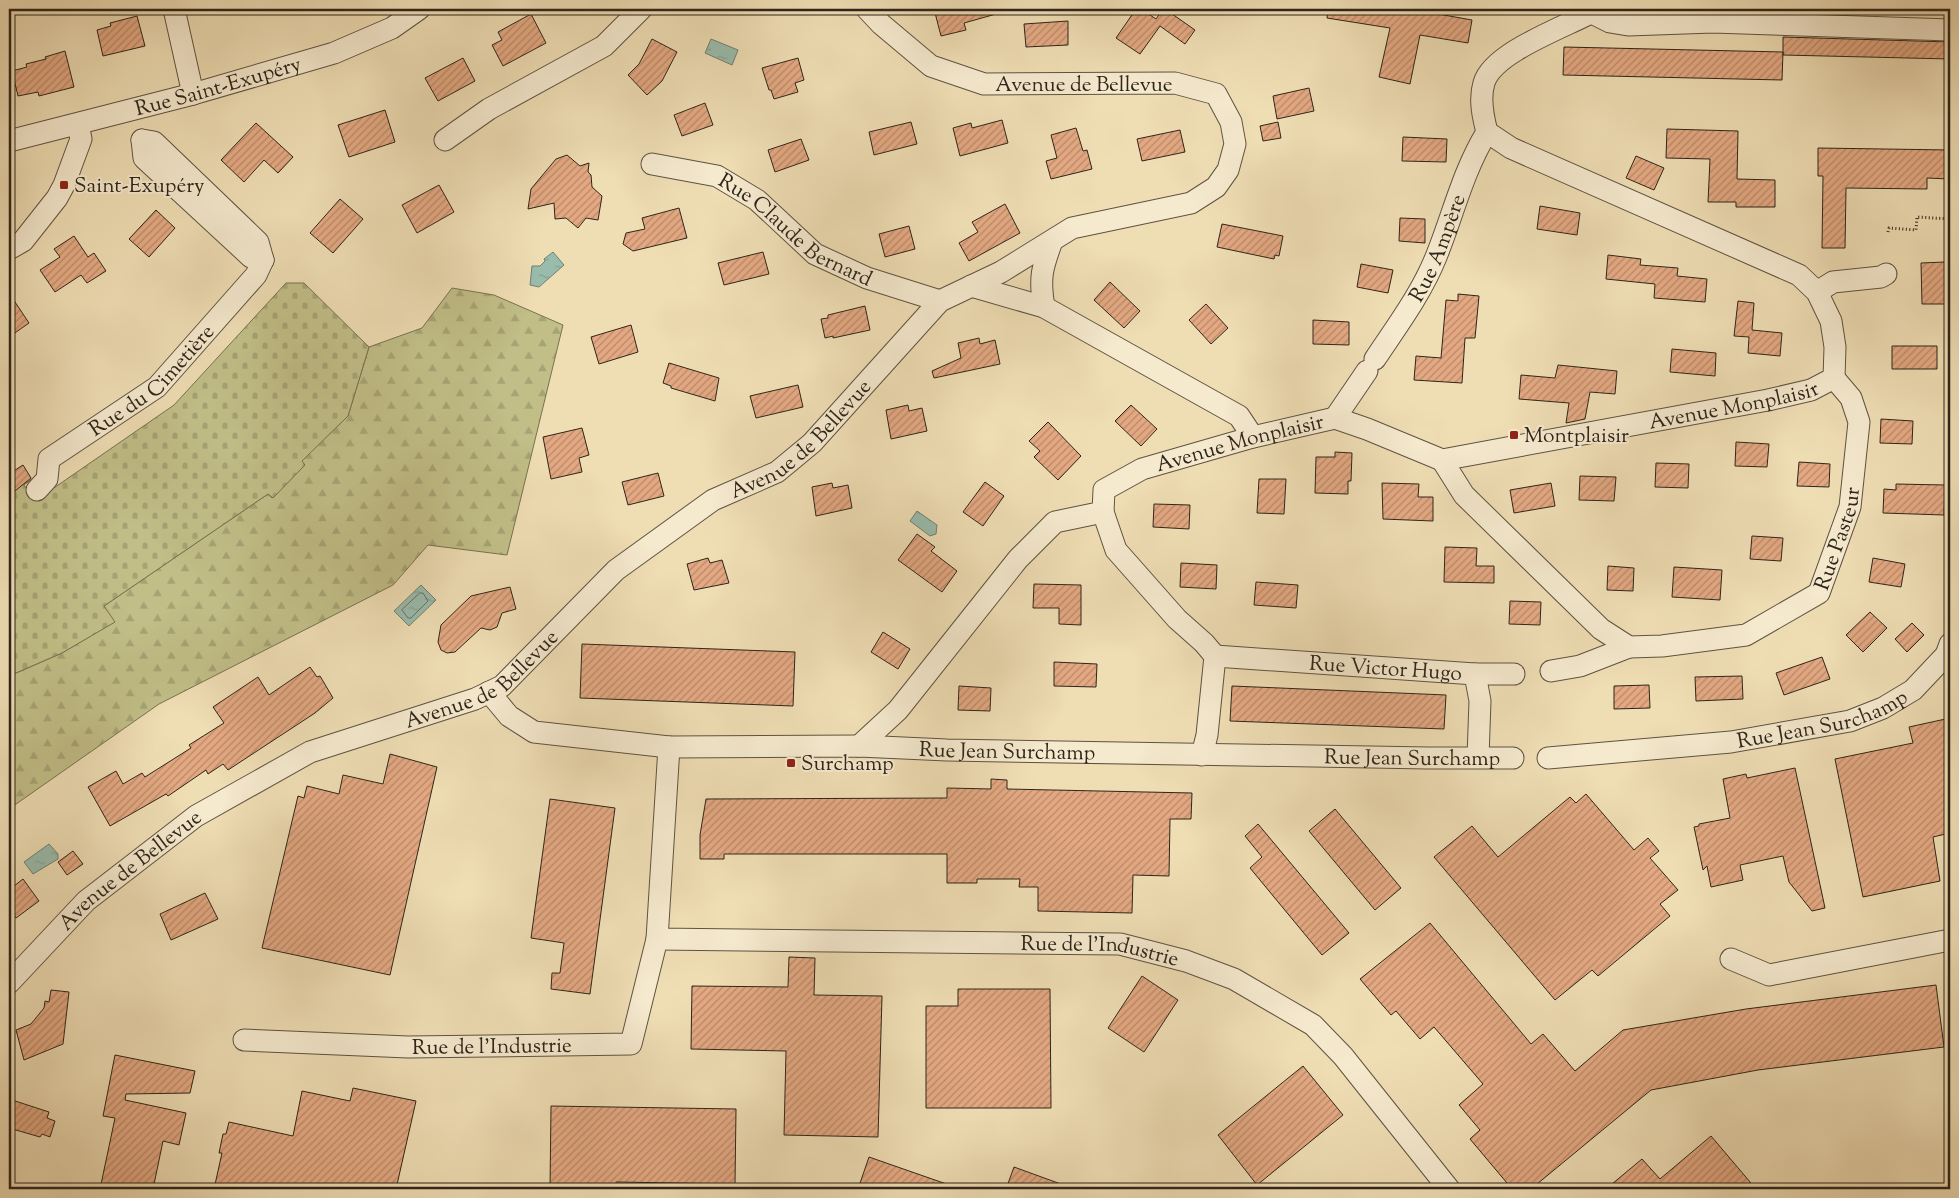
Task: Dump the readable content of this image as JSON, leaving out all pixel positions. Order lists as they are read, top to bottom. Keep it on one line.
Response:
{"streets":{"street":["Avenue de Bellevue","Rue Saint-Exupéry","Rue Claude Bernard","Rue Ampère","Rue du Cimetière","Avenue Monplaisir","Rue Pasteur","Rue Victor Hugo","Rue Jean Surchamp","Rue de l'Industrie"]},"crossings":[["Avenue de Bellevue","Rue Claude Bernard"],["Avenue de Bellevue","Rue Jean Surchamp"],["Rue Saint-Exupéry","Rue du Cimetière"],["Rue Ampère","Avenue Monplaisir"],["Avenue Monplaisir","Rue Pasteur"],["Rue Victor Hugo","Rue Jean Surchamp"],["Rue Jean Surchamp","Rue de l'Industrie"]],"places":{"transit":["Saint-Exupéry","Montplaisir","Surchamp"]}}
